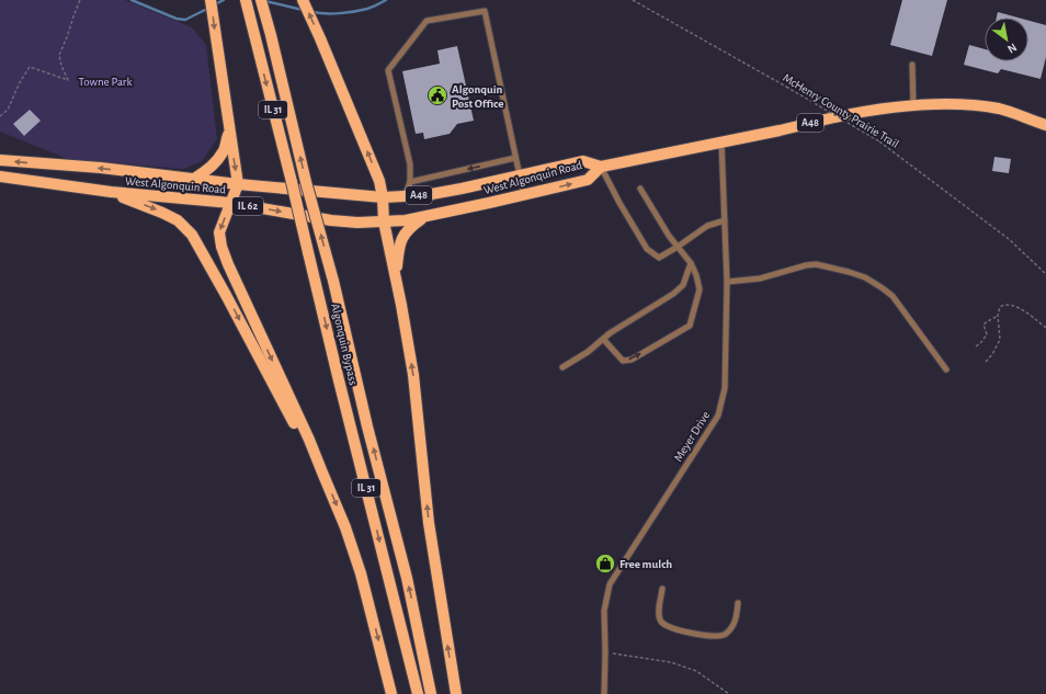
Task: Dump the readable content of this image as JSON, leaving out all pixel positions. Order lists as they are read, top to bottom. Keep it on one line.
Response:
{"streets":{"main road":["IL 31","A48","West Algonquin Road","IL 62","Algonquin Bypass"],"lane":["Meyer Drive"],"path":["McHenry County Prairie Trail"]},"crossings":[["West Algonquin Road","Meyer Drive"]],"parks":["Towne Park"],"places":{"public building":["Algonquin Post Office"],"shop":["Free mulch"]},"north":"bottom right"}
